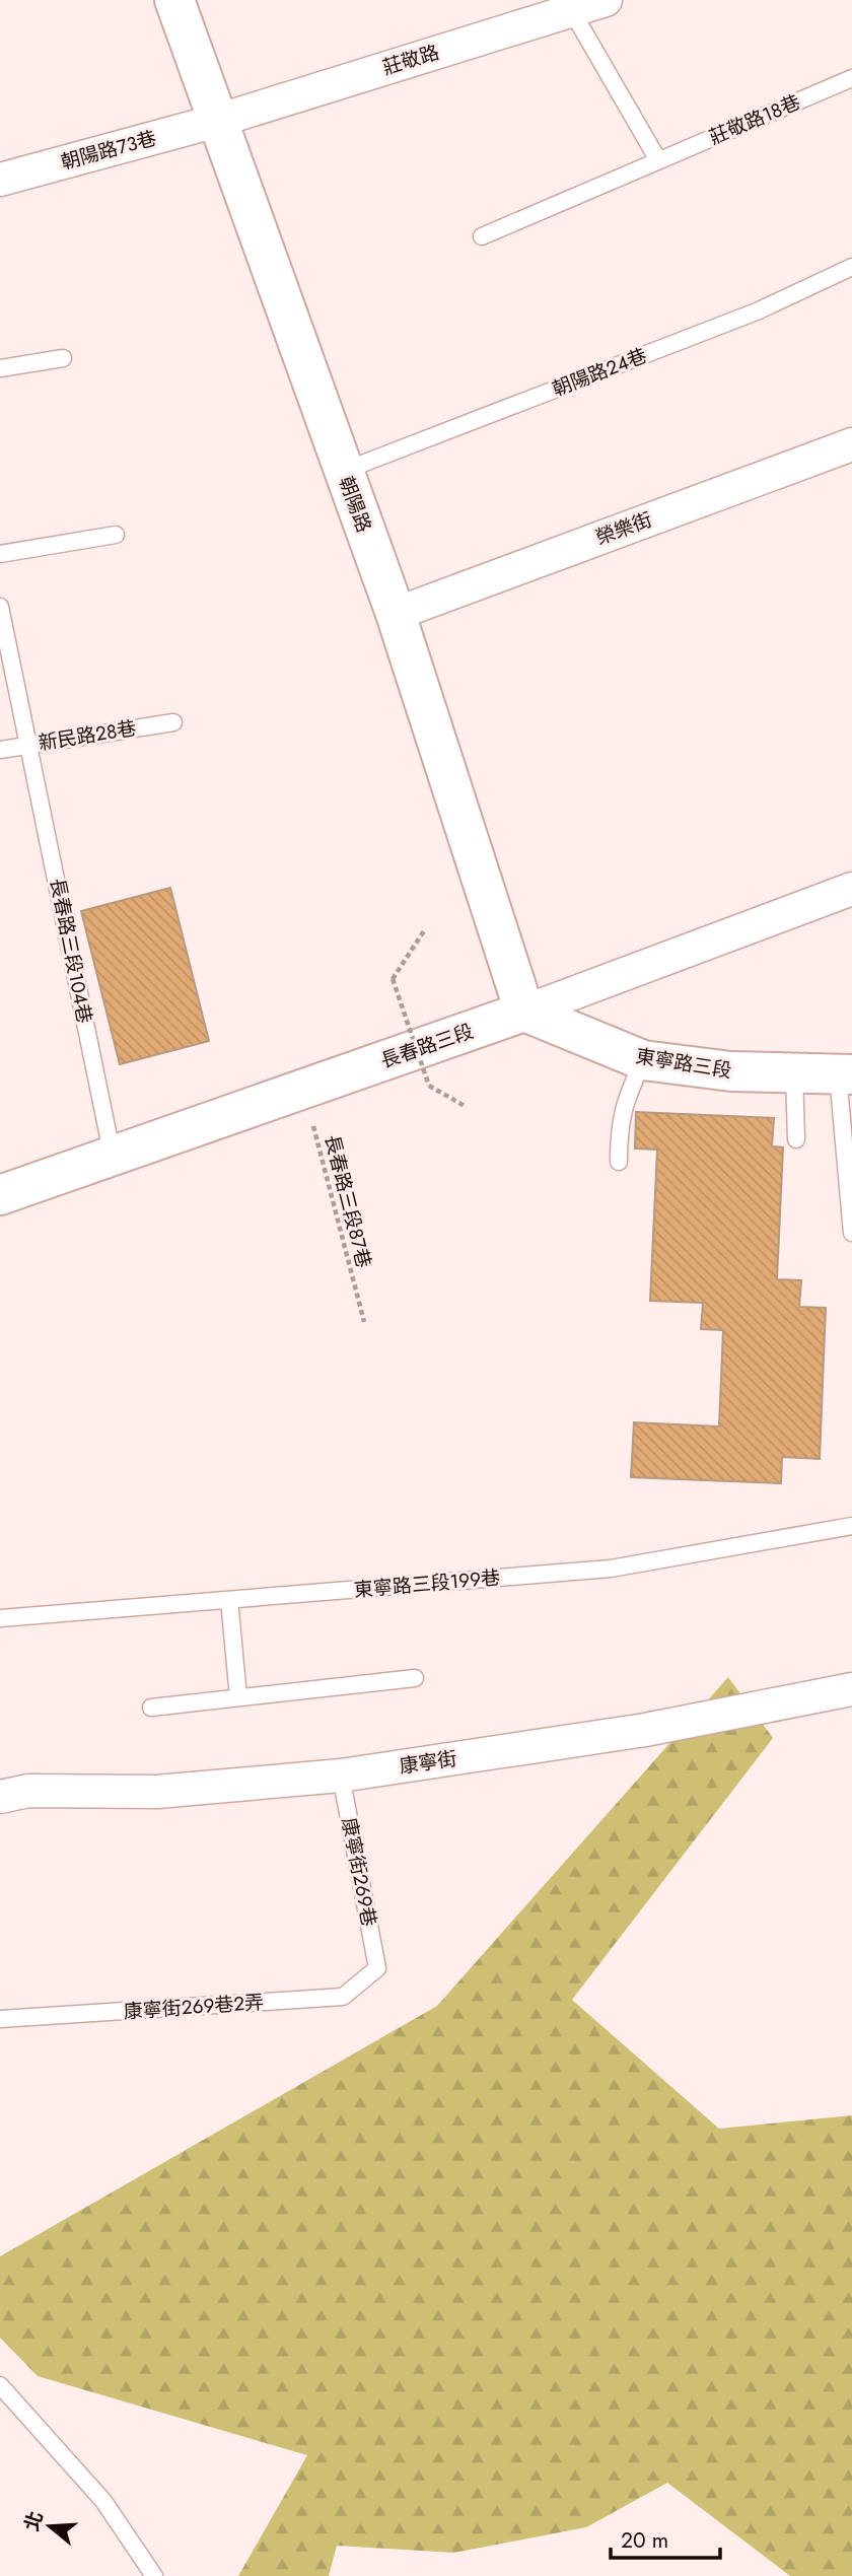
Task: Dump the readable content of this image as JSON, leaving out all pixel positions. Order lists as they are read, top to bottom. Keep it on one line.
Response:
{"streets":{"main road":["朝陽路","長春路三段","東寧路三段"],"street":["莊敬路","朝陽路73巷","榮樂街","康寧街"],"lane":["莊敬路18巷","朝陽路24巷","新民路28巷","長春路三段104巷","東寧路三段199巷","康寧街269巷","康寧街269巷2弄"],"path":["長春路三段87巷"]},"crossings":[["莊敬路","朝陽路73巷"],["莊敬路","朝陽路"],["朝陽路73巷","朝陽路"],["朝陽路24巷","朝陽路"],["朝陽路","榮樂街"],["朝陽路","長春路三段"],["朝陽路","東寧路三段"],["新民路28巷","長春路三段104巷"],["長春路三段104巷","長春路三段"],["長春路三段","東寧路三段"],["長春路三段","長春路三段87巷"],["康寧街","康寧街269巷"],["康寧街269巷","康寧街269巷2弄"]],"scale_bar":"20 m","north":"left"}
